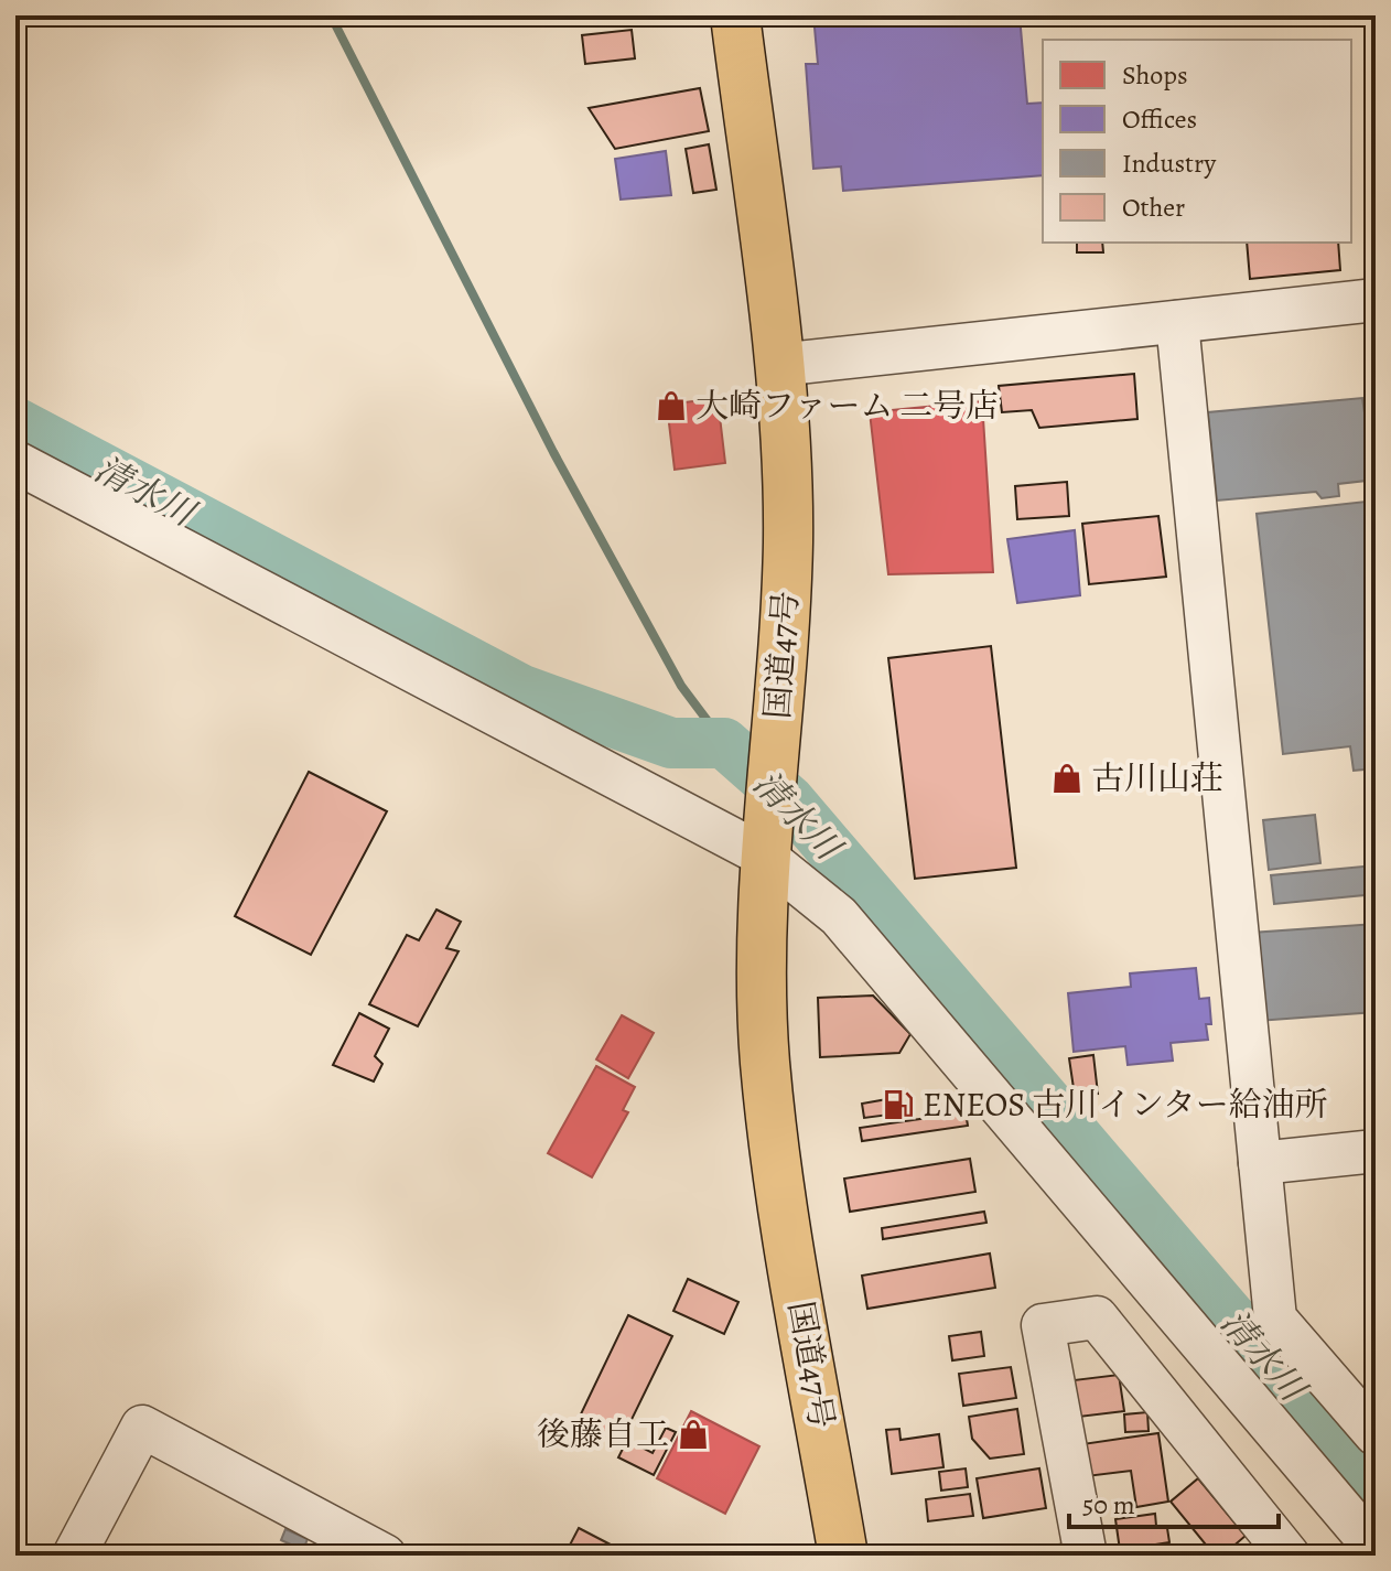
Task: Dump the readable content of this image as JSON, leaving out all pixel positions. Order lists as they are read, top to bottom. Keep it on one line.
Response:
{"streets":{"highway":["国道47号"]},"water":["清水川"],"places":{"shop":["大崎ファーム 二号店","古川山荘","後藤自工"],"fuel station":["ENEOS 古川インター給油所"]},"legend":["Shops","Offices","Industry","Other"],"scale_bar":"50 m"}
